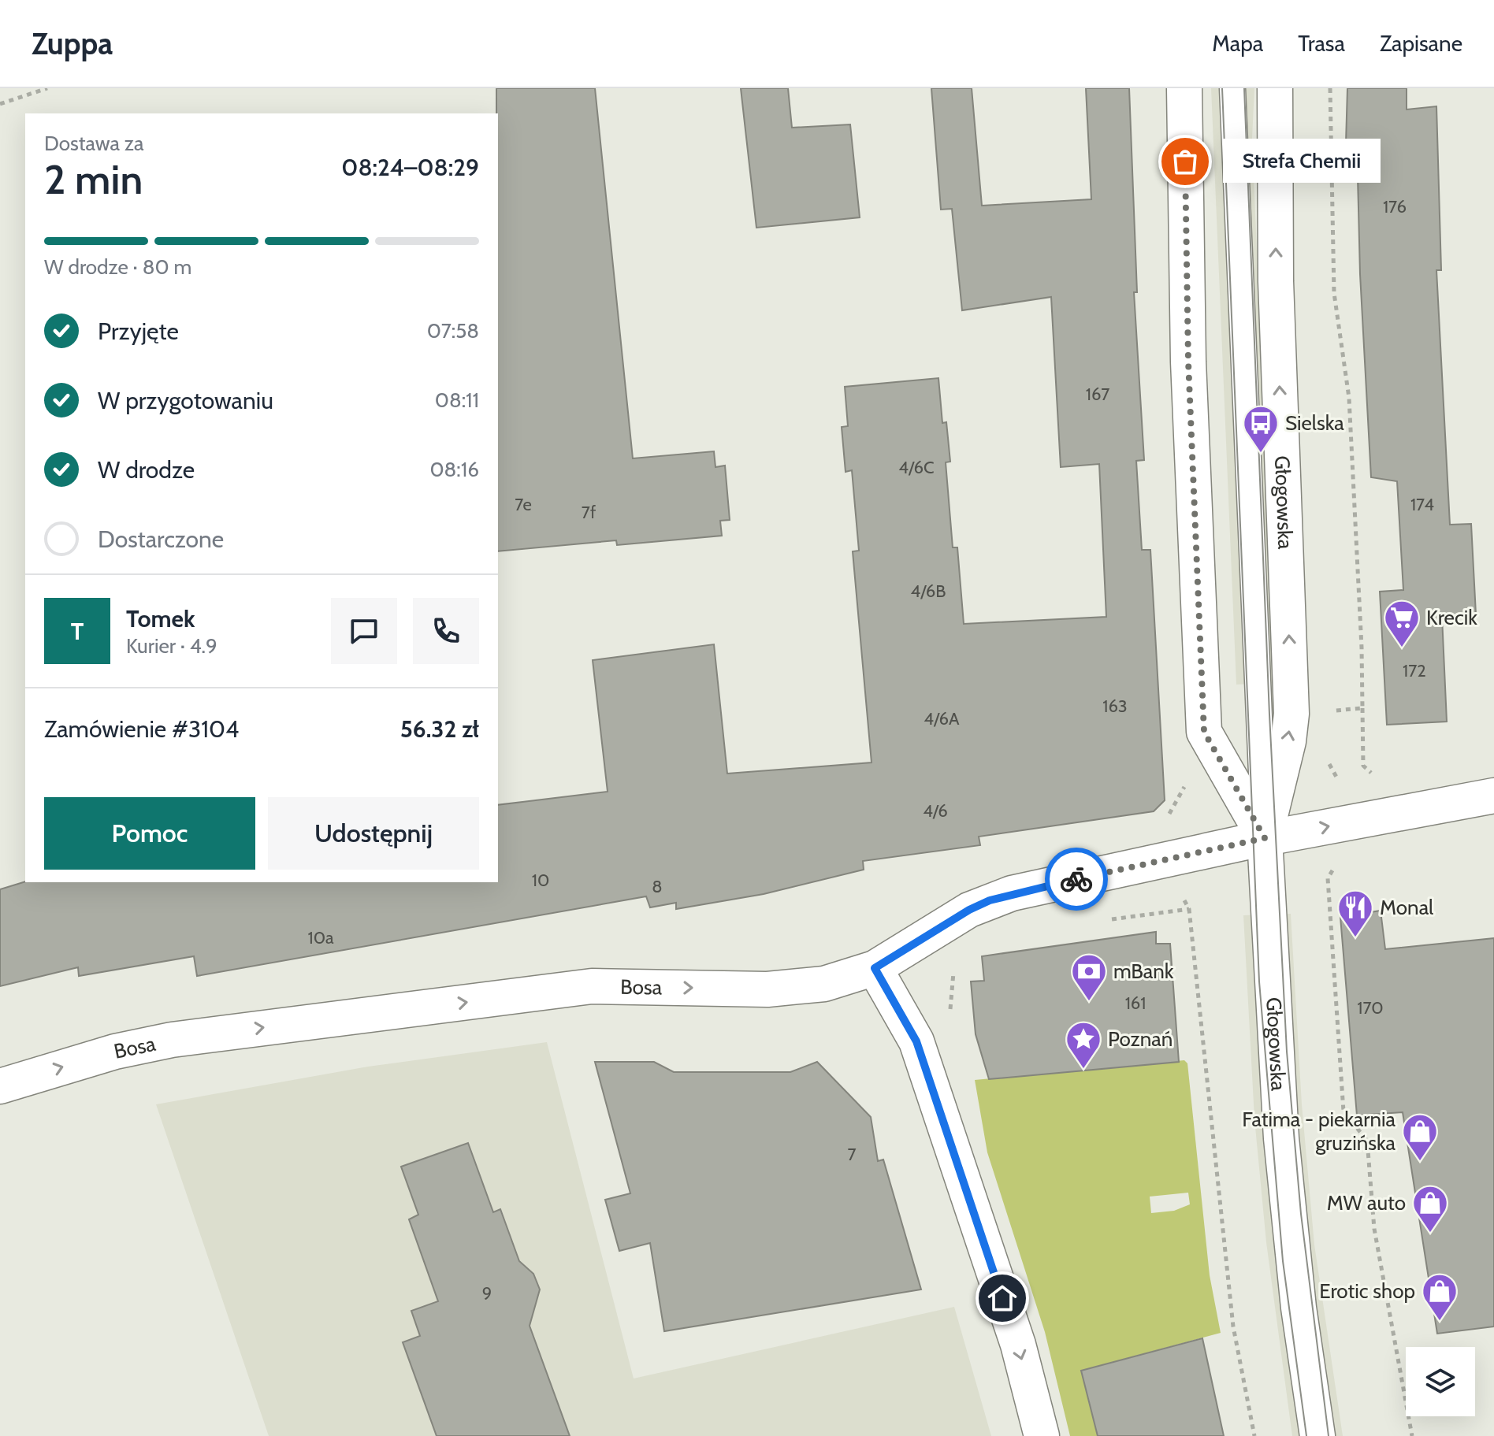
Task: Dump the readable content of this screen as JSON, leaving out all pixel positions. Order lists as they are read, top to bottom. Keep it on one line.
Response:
{"streets":{"street":["Głogowska","Bosa"]},"crossings":[["Głogowska","Bosa"]],"one_way":["Bosa"],"places":{"other":["Strefa Chemii"],"bus stop":["Sielska"],"supermarket":["Krecik"],"restaurant":["Monal"],"bank":["mBank"],"place":["Poznań"],"shop":["Fatima - piekarnia gruzińska","MW auto","Erotic shop"]},"house_numbers":["176","167","4/6C","7e","174","7f","4/6B","172","163","4/6A","4/6","10","8","10a","161","170","7","9"],"page":{"header":"Zuppa","nav":["Mapa","Trasa","Zapisane"],"heading":["2 min","Dostawa za","08:24–08:29"],"panel":["Tomek","Kurier · 4.9","Zamówienie #3104","56.32 zł"],"bubble":"Strefa Chemii","bar":"W drodze · 80 m","list":[["Przyjęte","07:58"],["W przygotowaniu","08:11"],["W drodze","08:16"],"Dostarczone"],"round":"T","buttons":["Pomoc","Udostępnij"]}}
